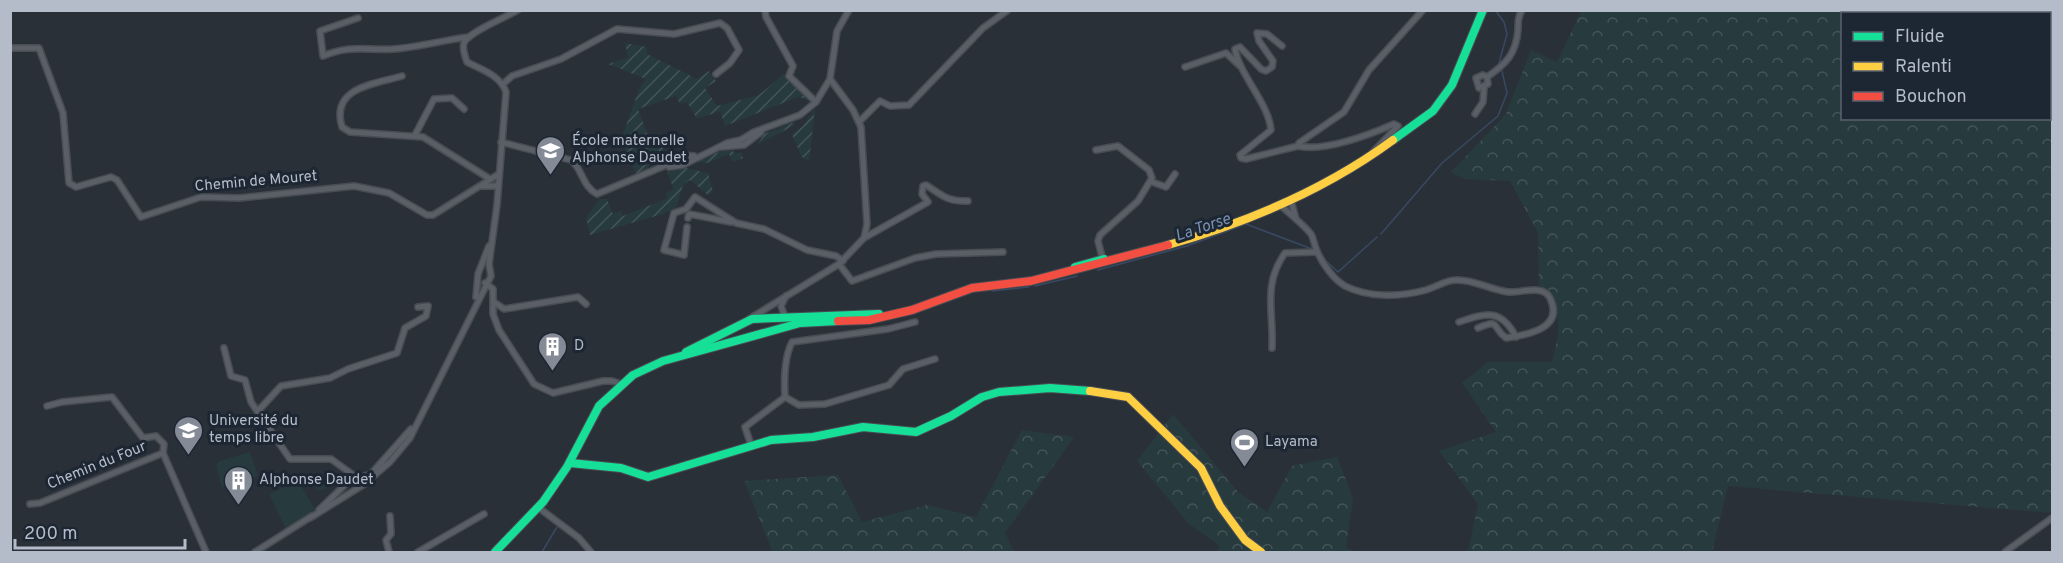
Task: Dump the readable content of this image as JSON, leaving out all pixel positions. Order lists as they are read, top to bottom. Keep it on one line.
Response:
{"streets":{"street":["Chemin de Mouret","Chemin du Four"]},"water":["La Torse"],"places":{"school or university":["École maternelle Alphonse Daudet","Université du temps libre"],"building":["D","Alphonse Daudet"],"sports":["Layama"]},"legend":["Fluide","Ralenti","Bouchon"],"scale_bar":"200 m"}
